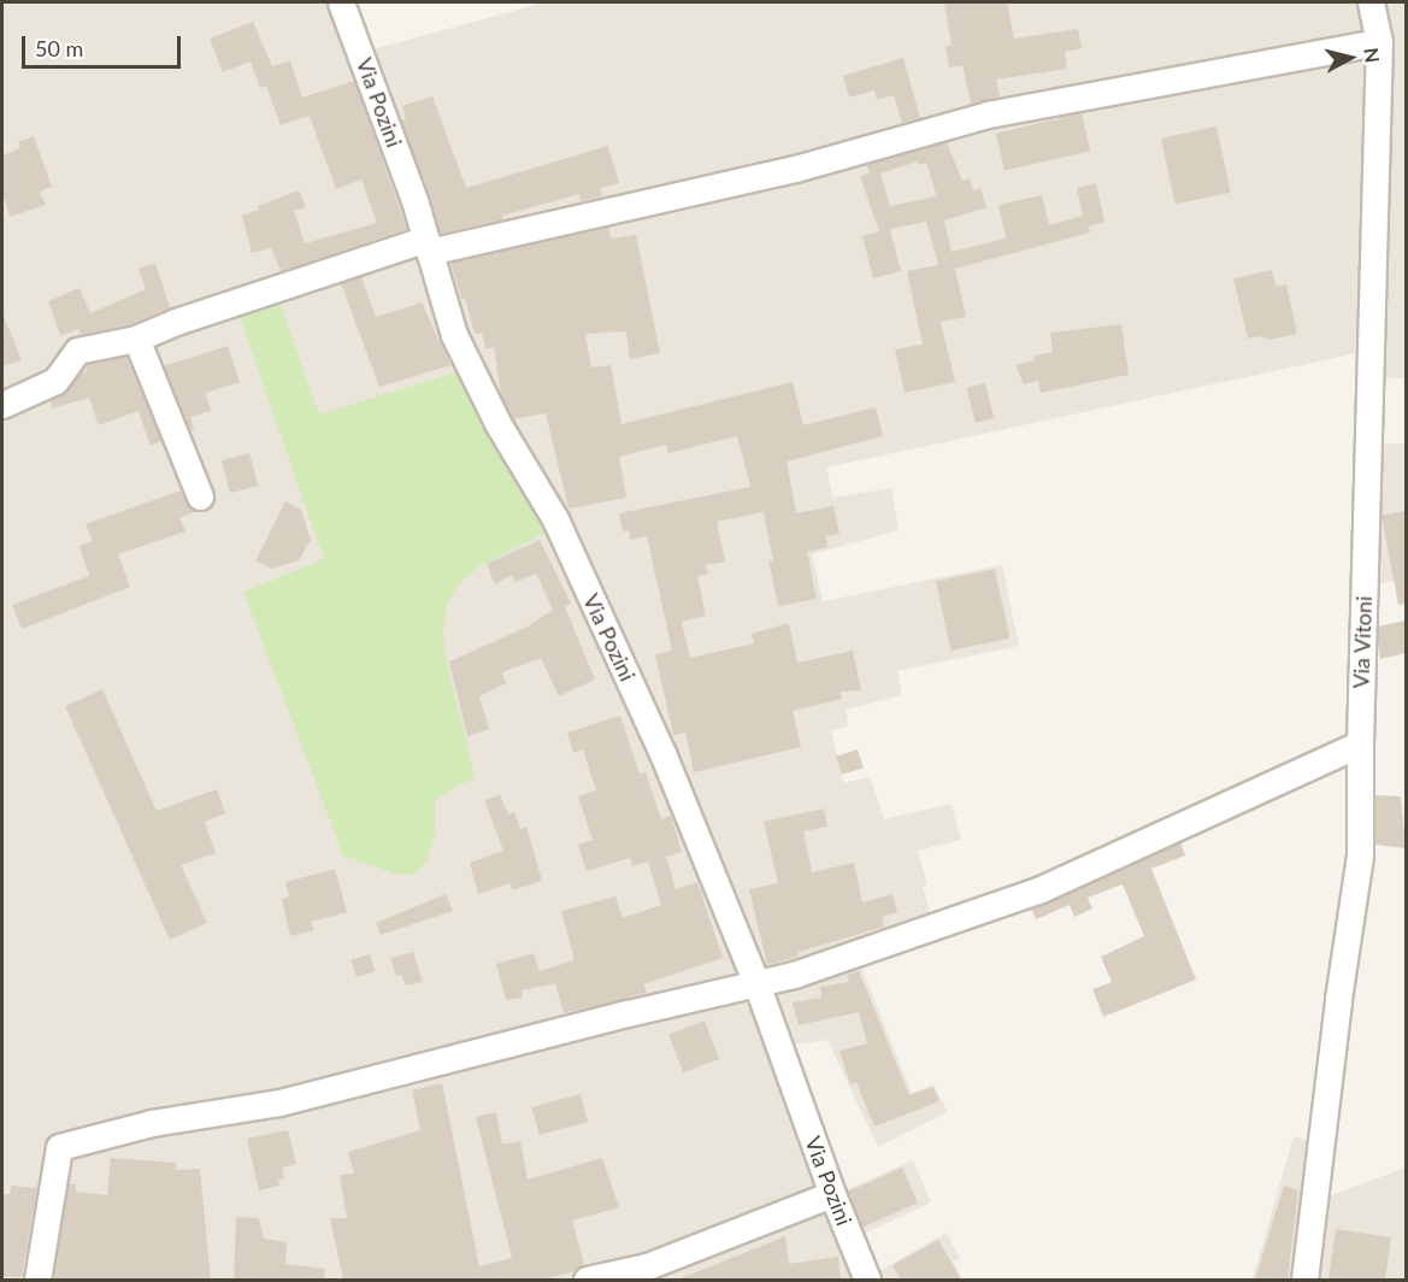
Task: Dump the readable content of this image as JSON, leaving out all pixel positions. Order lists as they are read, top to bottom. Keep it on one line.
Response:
{"streets":{"street":["Via Pozini","Via Vitoni"]},"scale_bar":"50 m","north":"right"}
